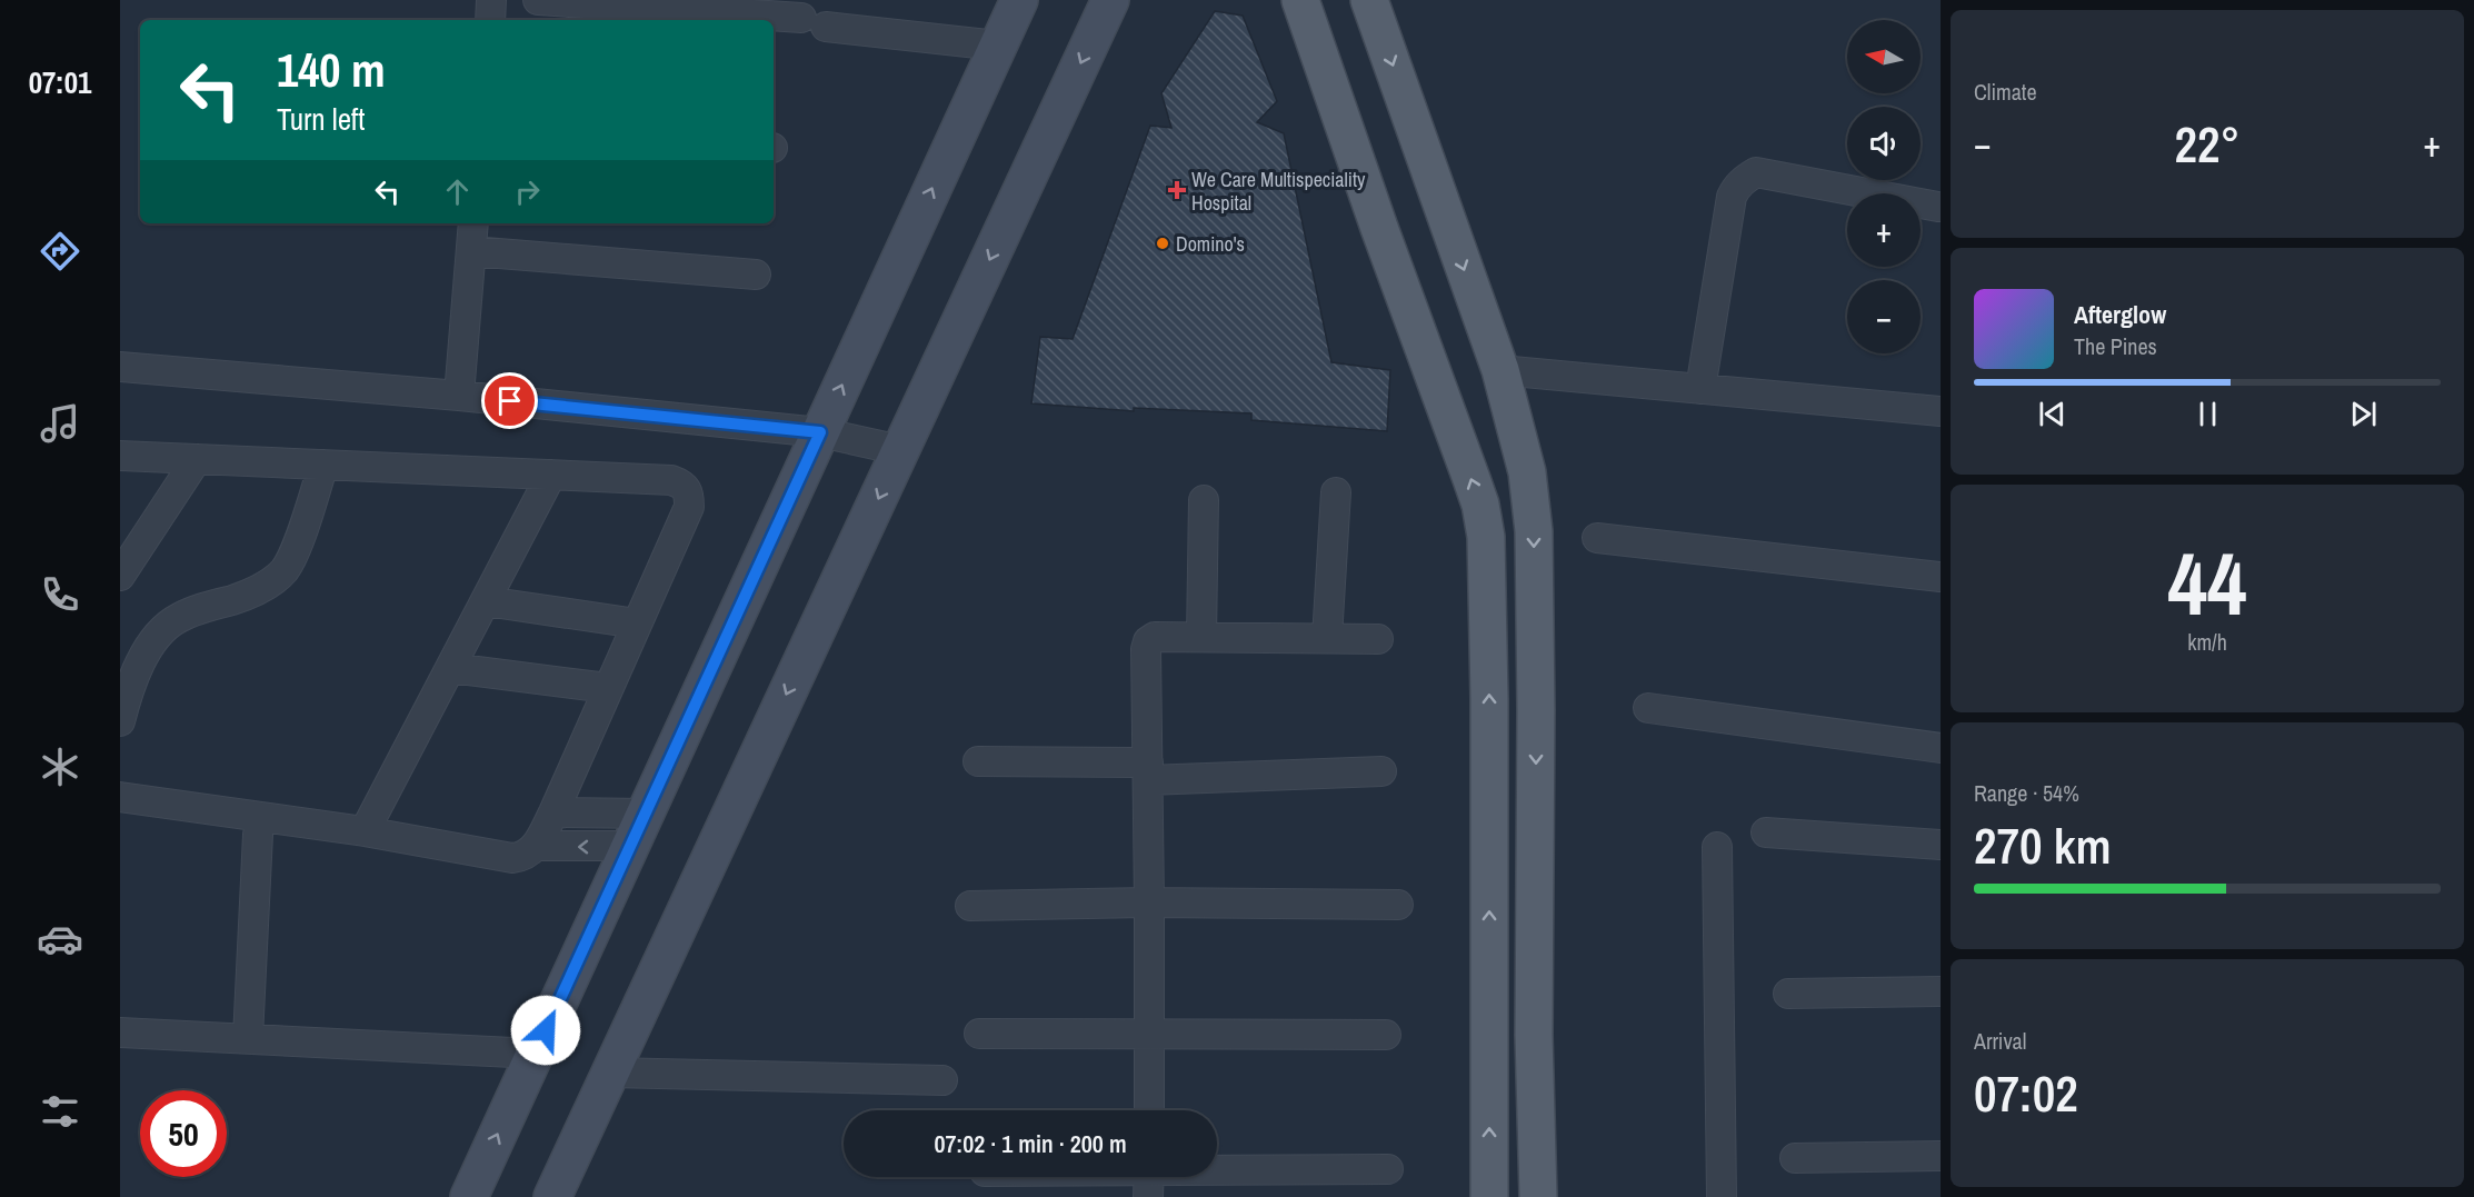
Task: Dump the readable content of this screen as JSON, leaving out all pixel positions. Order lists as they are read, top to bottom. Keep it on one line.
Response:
{"places":{"health":["We Care Multispeciality Hospital"],"other":["Domino's"]},"north":"left","page":{"tabs":"07:01","tile":["Climate",["44","km/h"],["Range · 54%","270 km"],["Arrival","07:02"]],"map_buttons":["+","−"],"turn":["140 m","Turn left"],"heat":["−","22°","+"],"song":["Afterglow","The Pines"],"limit":"50","trip":"07:02 · 1 min · 200 m"}}
